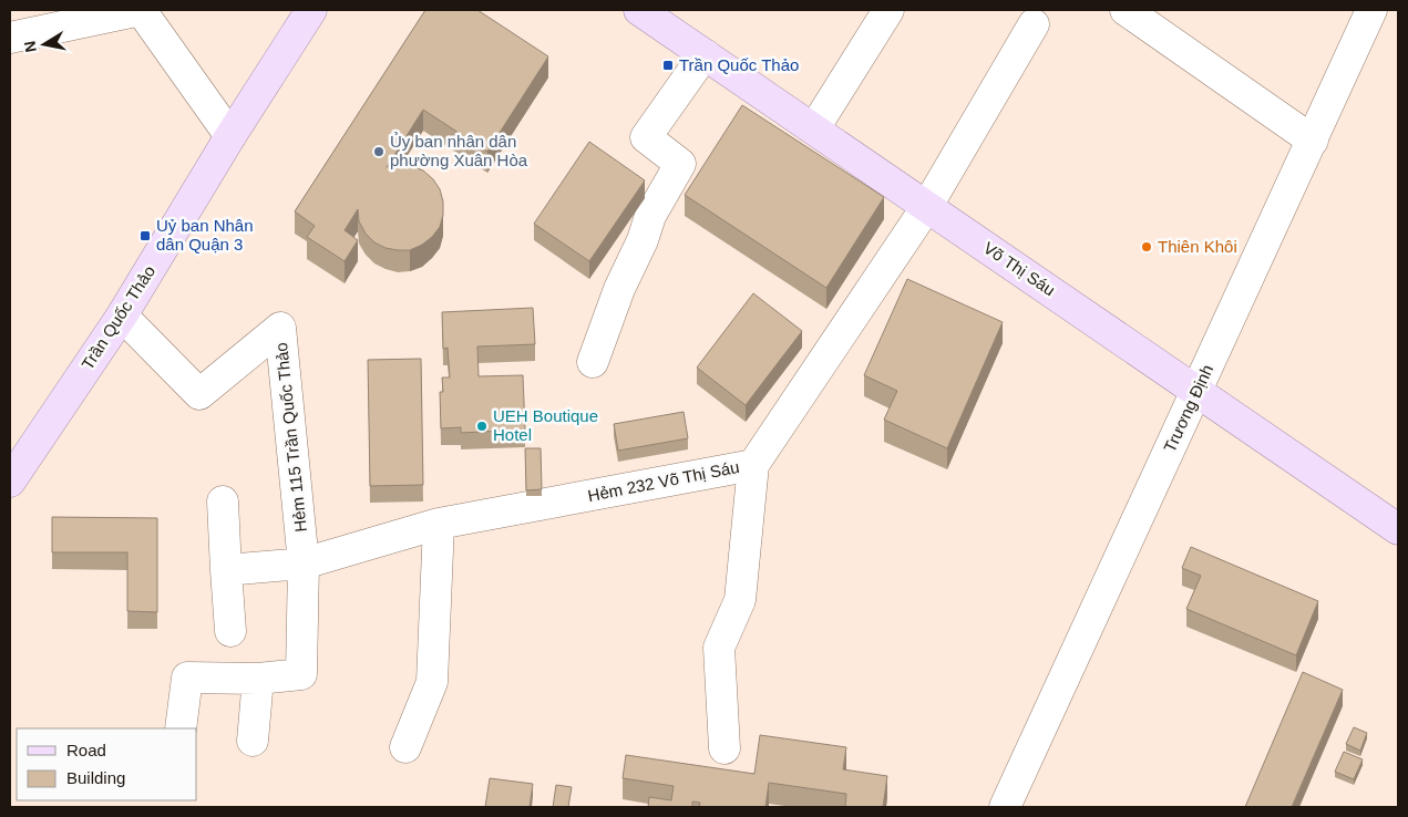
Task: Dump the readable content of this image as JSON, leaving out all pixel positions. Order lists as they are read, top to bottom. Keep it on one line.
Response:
{"streets":{"main road":["Võ Thị Sáu","Trần Quốc Thảo"],"street":["Trương Định","Hẻm 115 Trần Quốc Thảo","Hẻm 232 Võ Thị Sáu"]},"crossings":[["Võ Thị Sáu","Trương Định"],["Võ Thị Sáu","Hẻm 232 Võ Thị Sáu"],["Trần Quốc Thảo","Hẻm 115 Trần Quốc Thảo"],["Hẻm 115 Trần Quốc Thảo","Hẻm 232 Võ Thị Sáu"]],"places":{"transit":["Trần Quốc Thảo","Uỷ ban Nhân dân Quận 3"],"other":["Ủy ban nhân dân phường Xuân Hòa","Thiên Khôi","UEH Boutique Hotel"]},"legend":["Road","Building"],"north":"left"}
